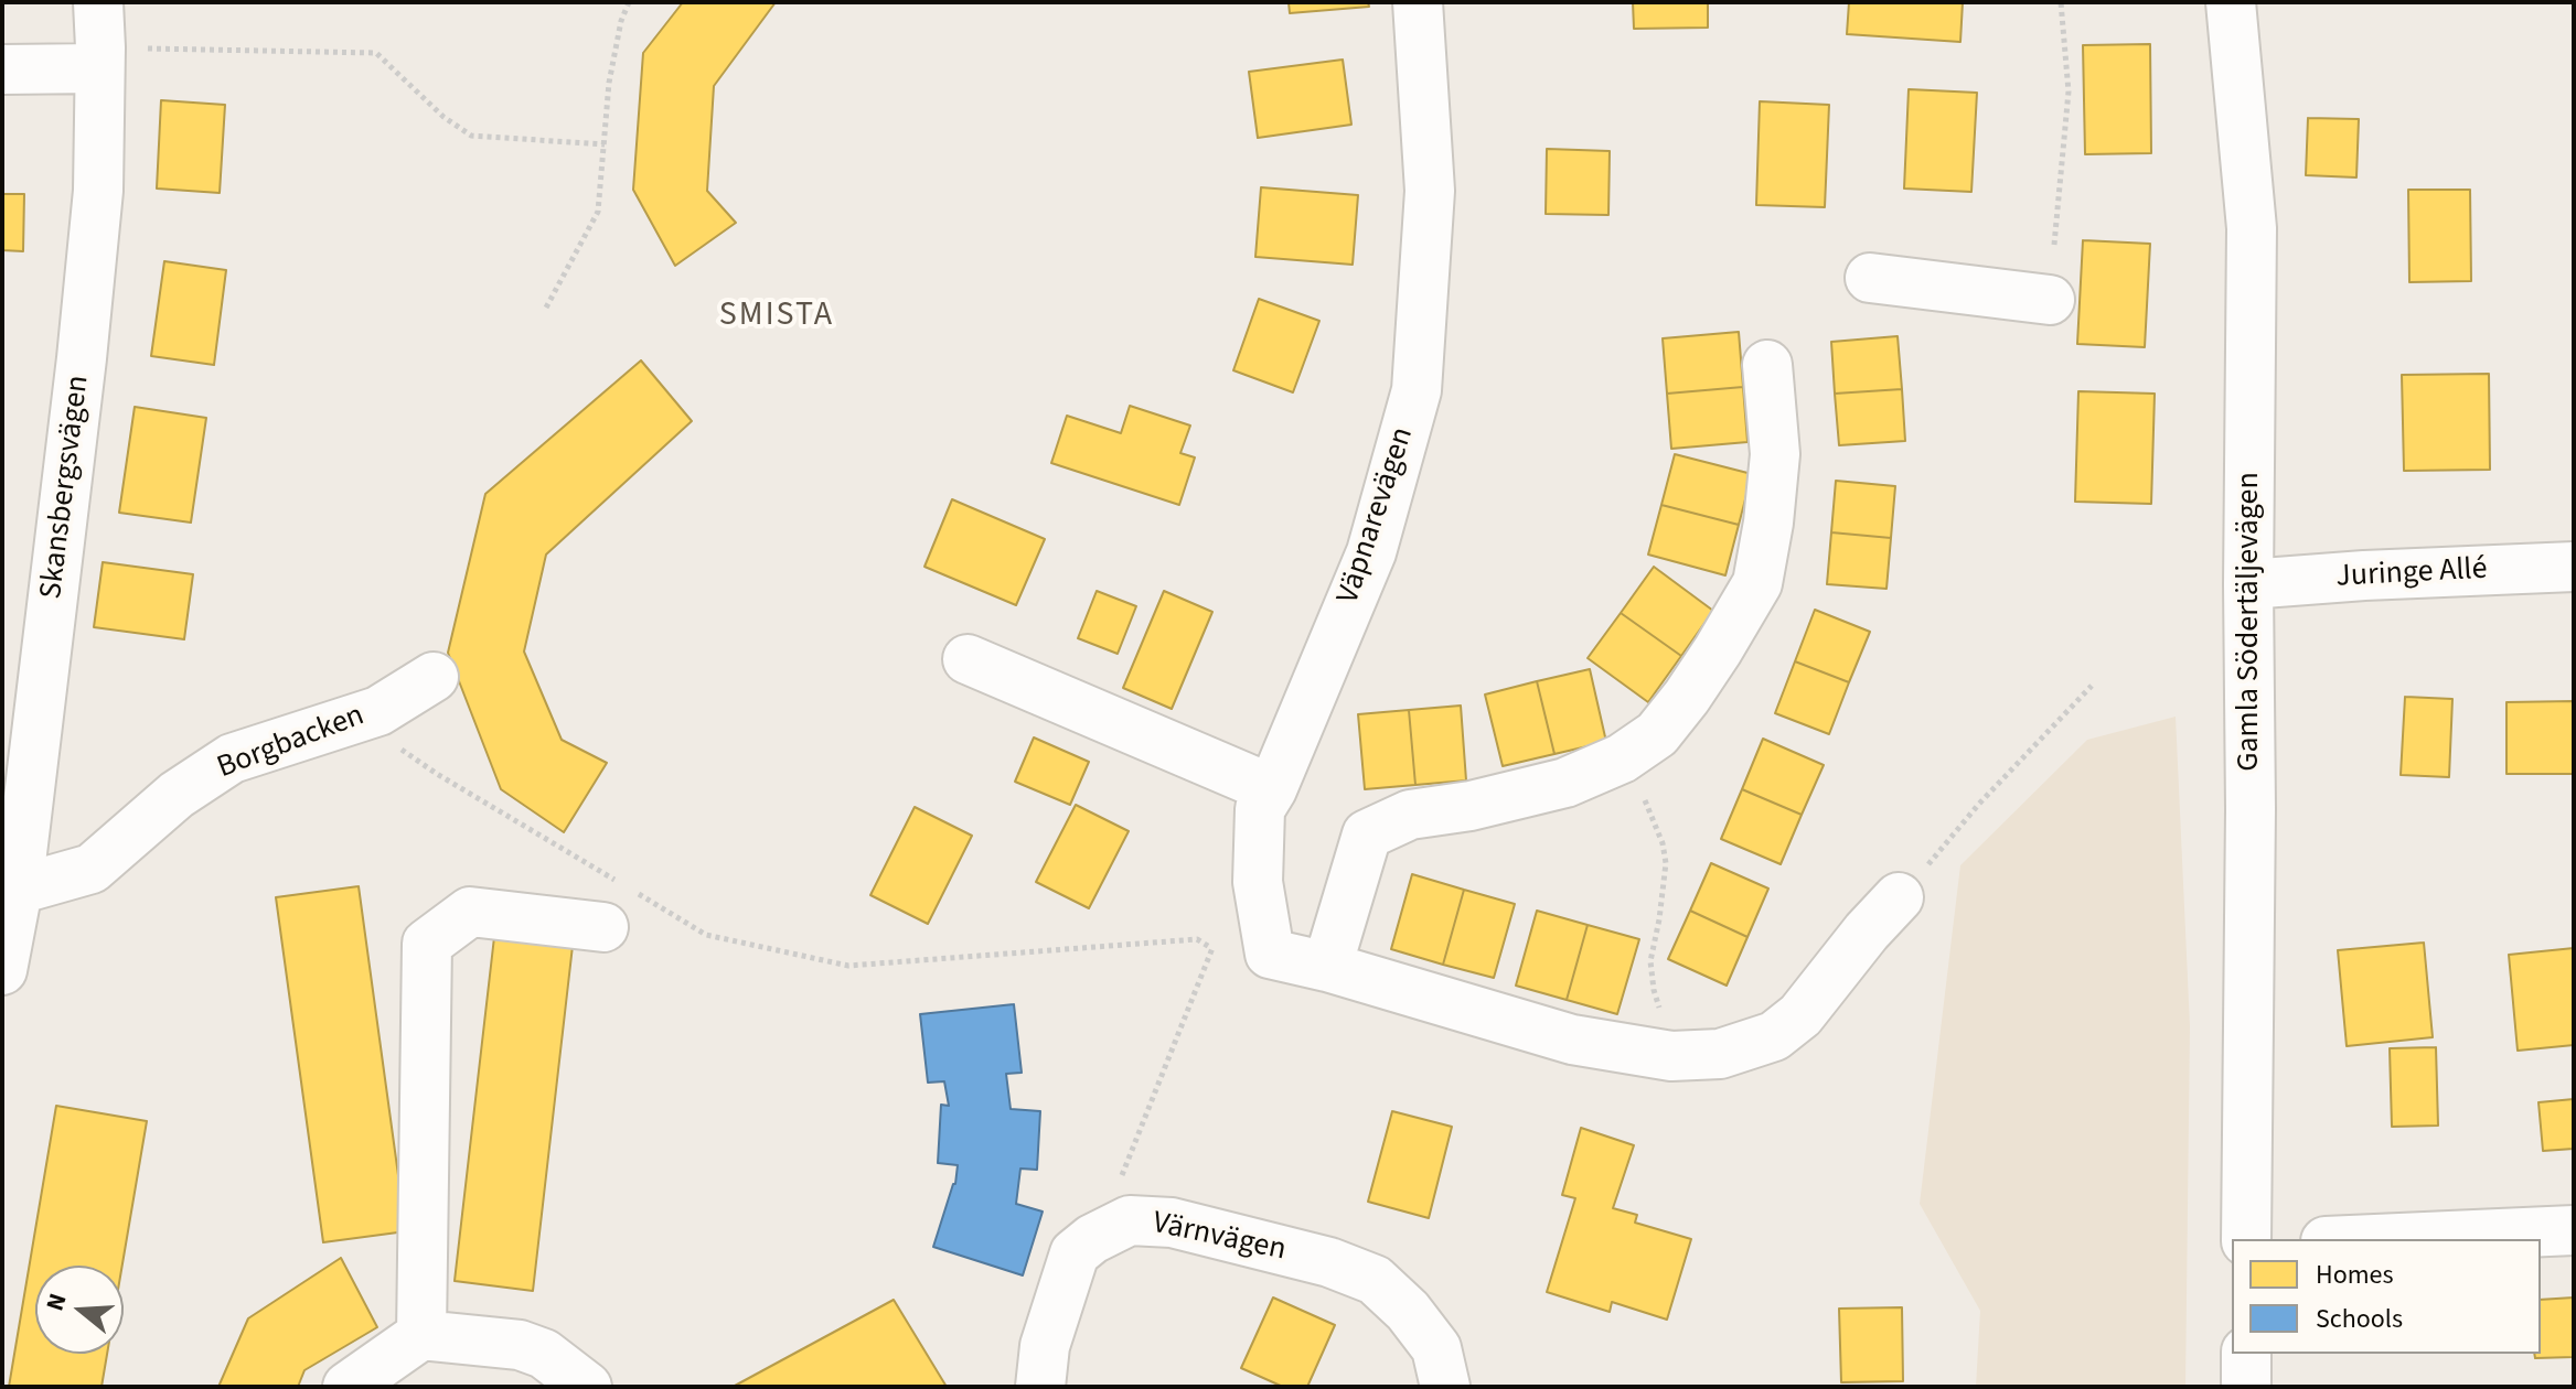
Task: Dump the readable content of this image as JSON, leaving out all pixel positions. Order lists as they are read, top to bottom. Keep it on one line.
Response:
{"streets":{"street":["Skansbergsvägen","Väpnarevägen","Juringe Allé","Gamla Södertäljevägen","Borgbacken","Värnvägen"]},"crossings":[["Skansbergsvägen","Borgbacken"],["Juringe Allé","Gamla Södertäljevägen"]],"districts":["SMISTA"],"legend":["Homes","Schools"],"north":"left"}
